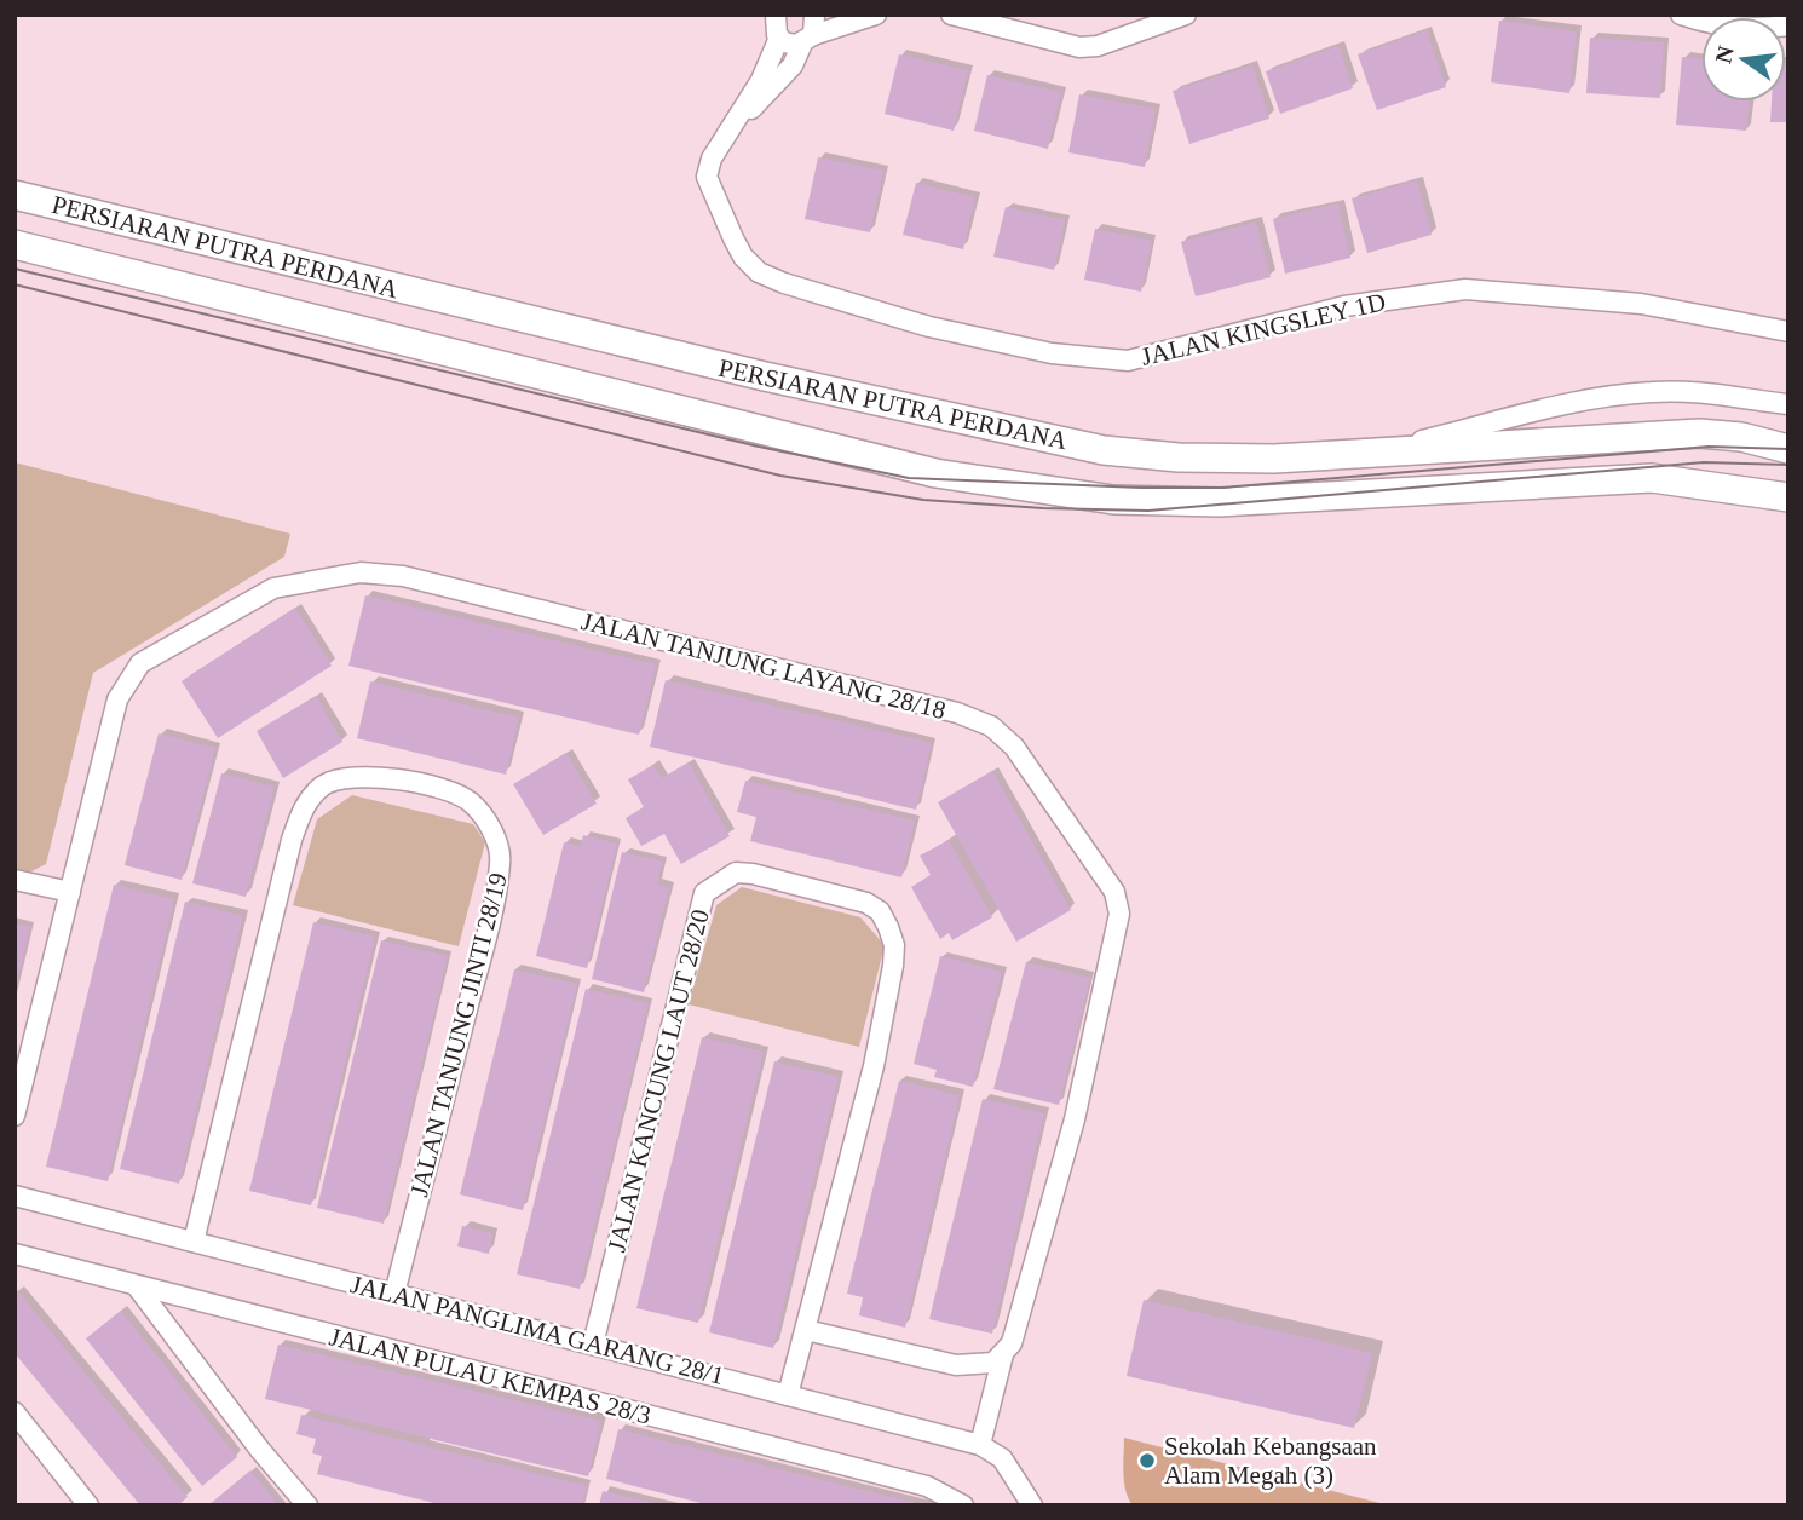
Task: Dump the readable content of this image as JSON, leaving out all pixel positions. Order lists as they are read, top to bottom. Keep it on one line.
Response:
{"streets":{"main road":["PERSIARAN PUTRA PERDANA"],"street":["JALAN KINGSLEY 1D","JALAN TANJUNG LAYANG 28/18","JALAN TANJUNG JINTI 28/19","JALAN KANCUNG LAUT 28/20","JALAN PANGLIMA GARANG 28/1","JALAN PULAU KEMPAS 28/3"]},"crossings":[["JALAN TANJUNG LAYANG 28/18","JALAN PANGLIMA GARANG 28/1"],["JALAN TANJUNG JINTI 28/19","JALAN PANGLIMA GARANG 28/1"],["JALAN KANCUNG LAUT 28/20","JALAN PANGLIMA GARANG 28/1"]],"places":["Sekolah Kebangsaan Alam Megah (3)"],"north":"left"}
